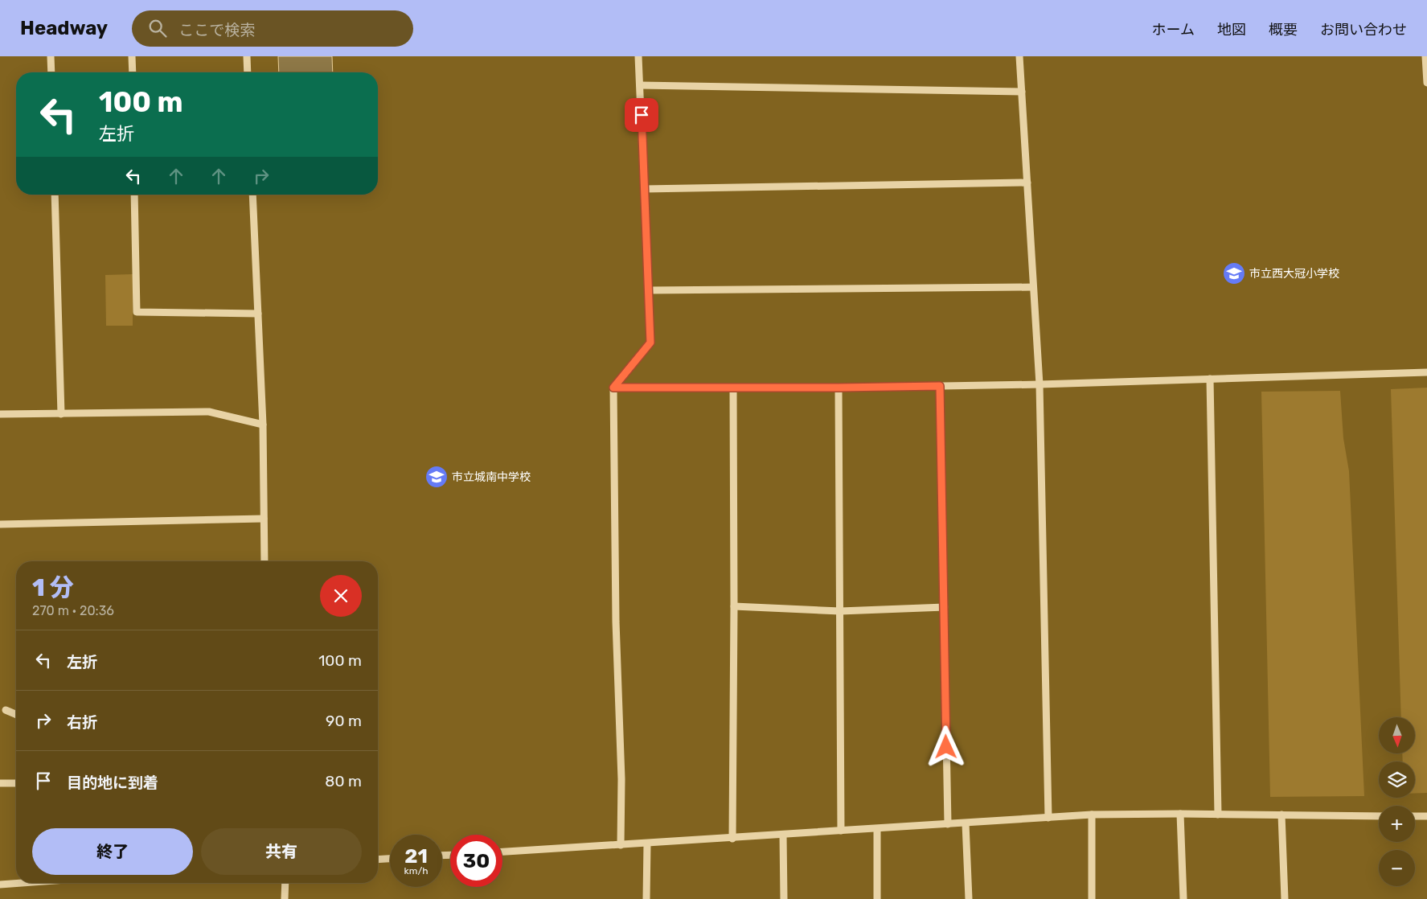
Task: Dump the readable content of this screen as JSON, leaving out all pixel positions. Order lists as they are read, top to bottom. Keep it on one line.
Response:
{"places":{"school or university":["市立西大冠小学校","市立城南中学校"]},"north":"bottom","page":{"header":"Headway","search":"ここで検索","nav":["ホーム","地図","概要","お問い合わせ"],"turn":["100 m","左折"],"heading":["1 分","270 m · 20:36"],"list":[{"name":"左折","value":"100 m"},{"name":"右折","value":"90 m"},{"name":"目的地に到着","value":"80 m"}],"map_buttons":["+","−"],"buttons":["終了","共有"],"speed":"21 km/h","limit":"30"}}
